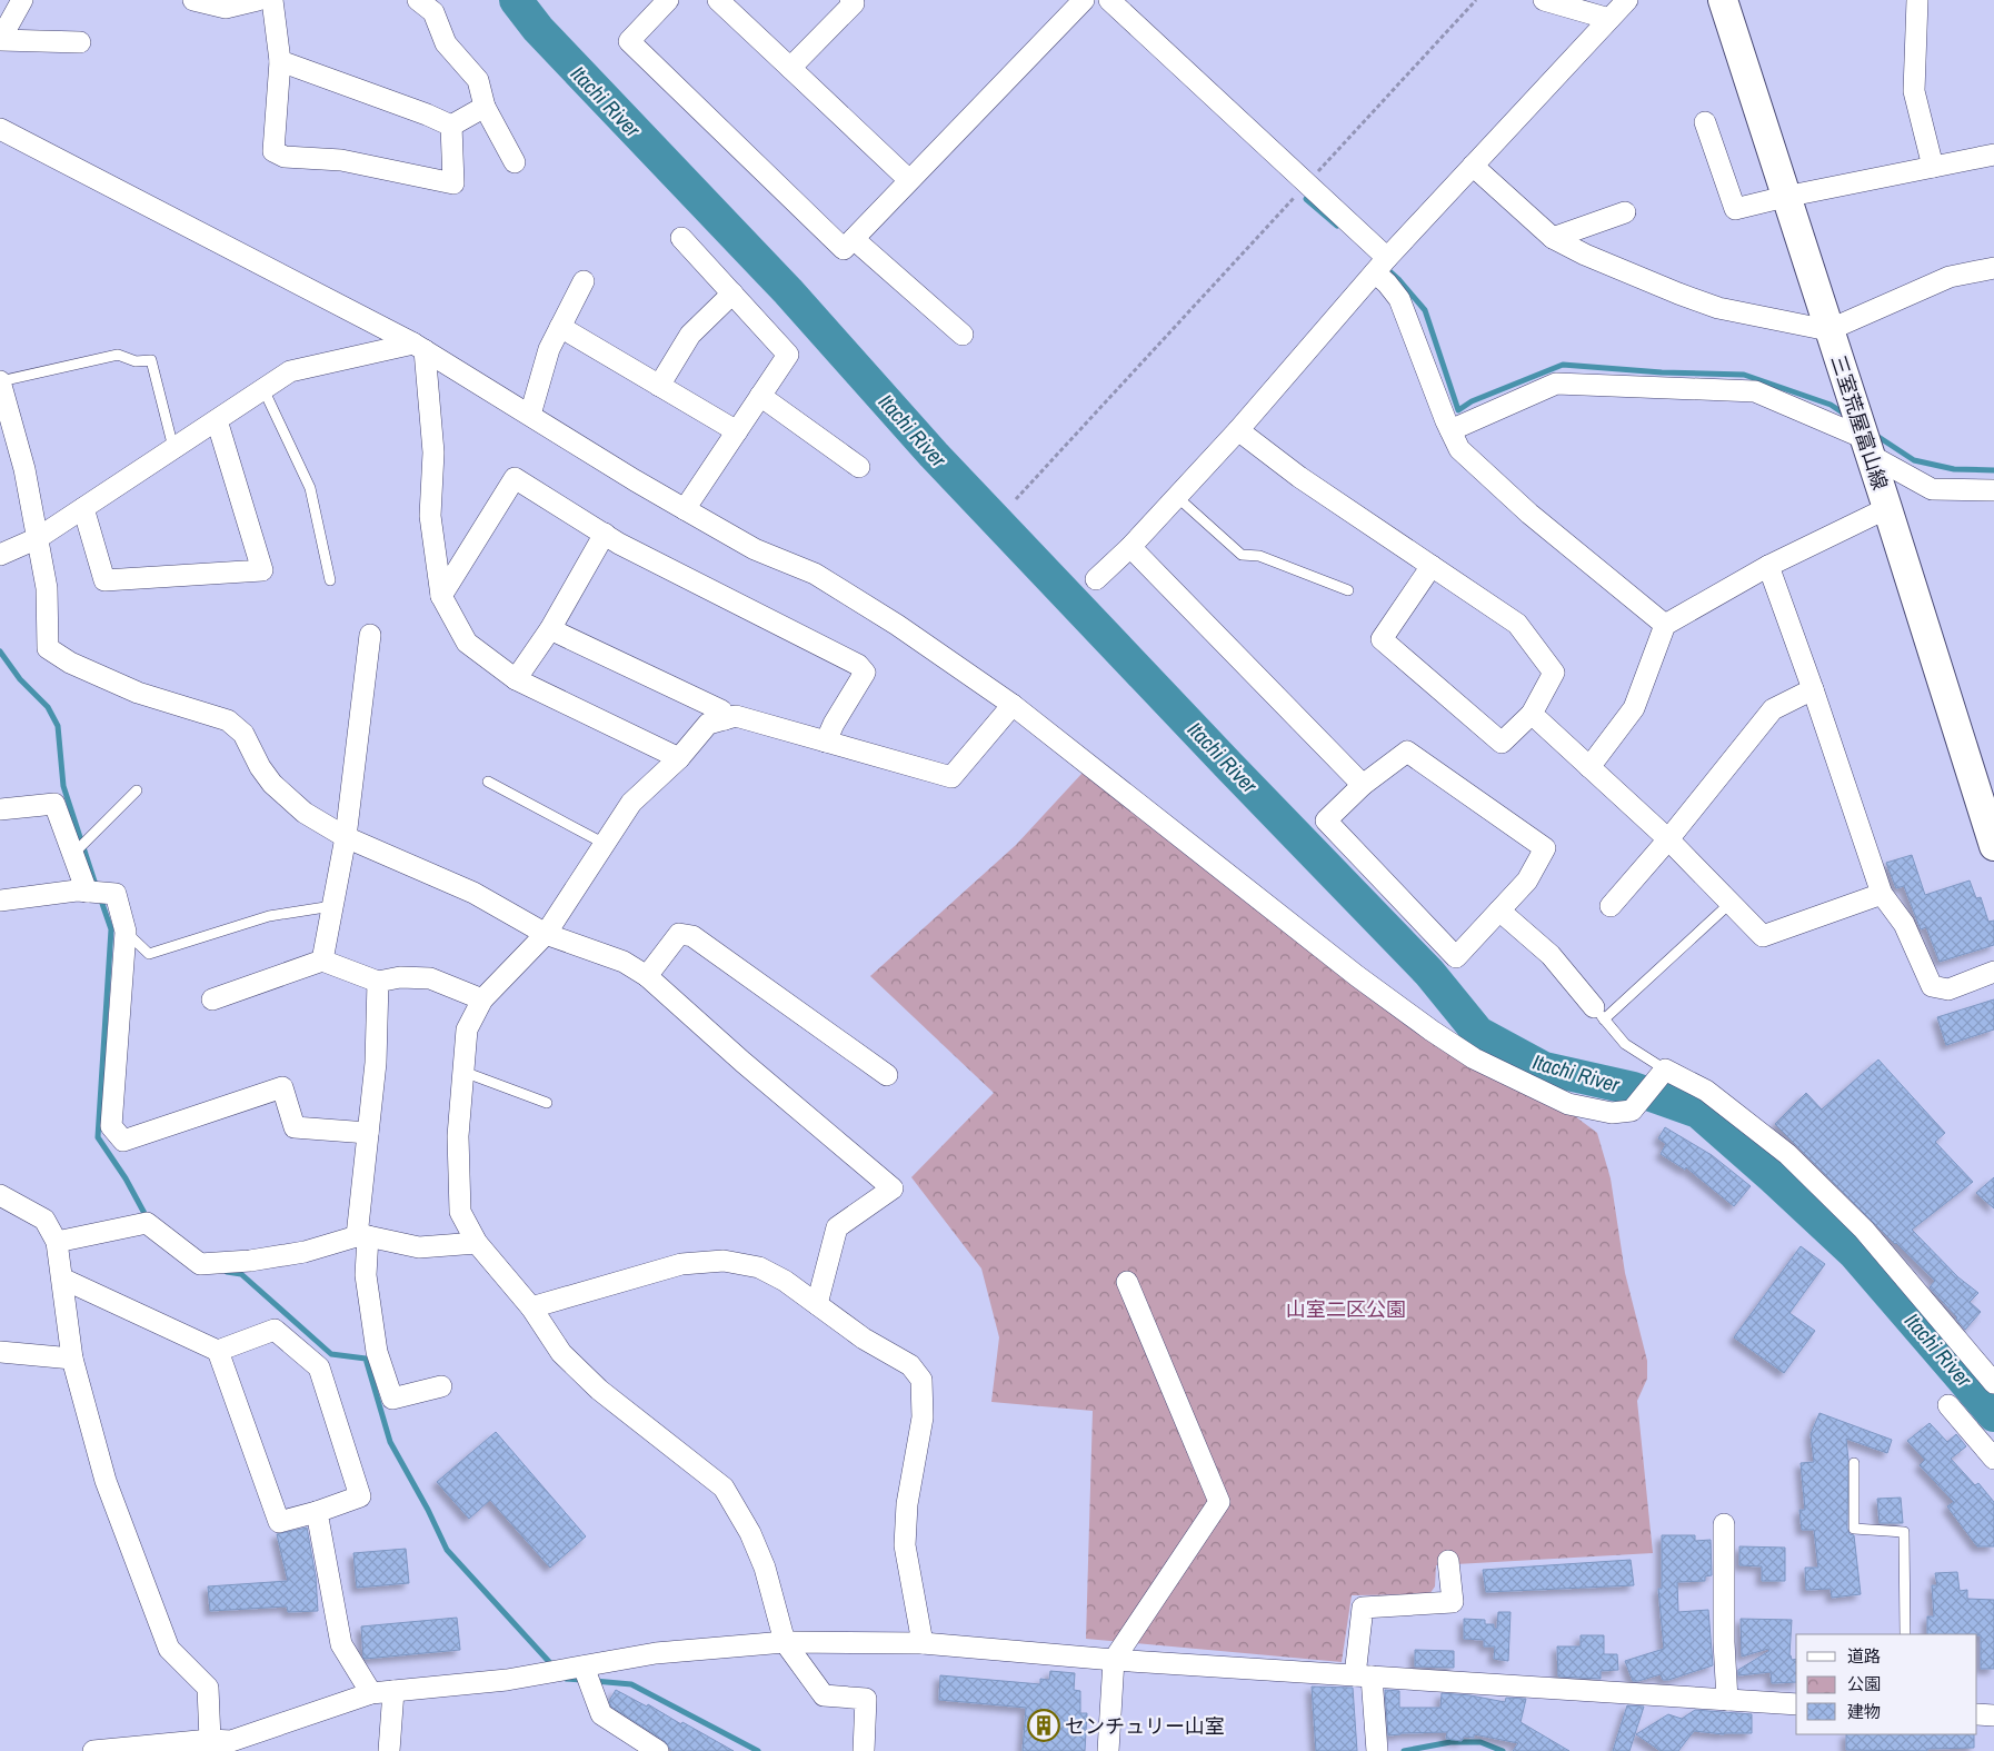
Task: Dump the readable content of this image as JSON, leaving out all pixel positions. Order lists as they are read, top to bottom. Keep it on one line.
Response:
{"streets":{"main road":["三室荒屋富山線"]},"water":["Itachi River"],"parks":["山室二区公園"],"places":{"building":["センチュリー山室"]},"legend":["道路","公園","建物"]}
